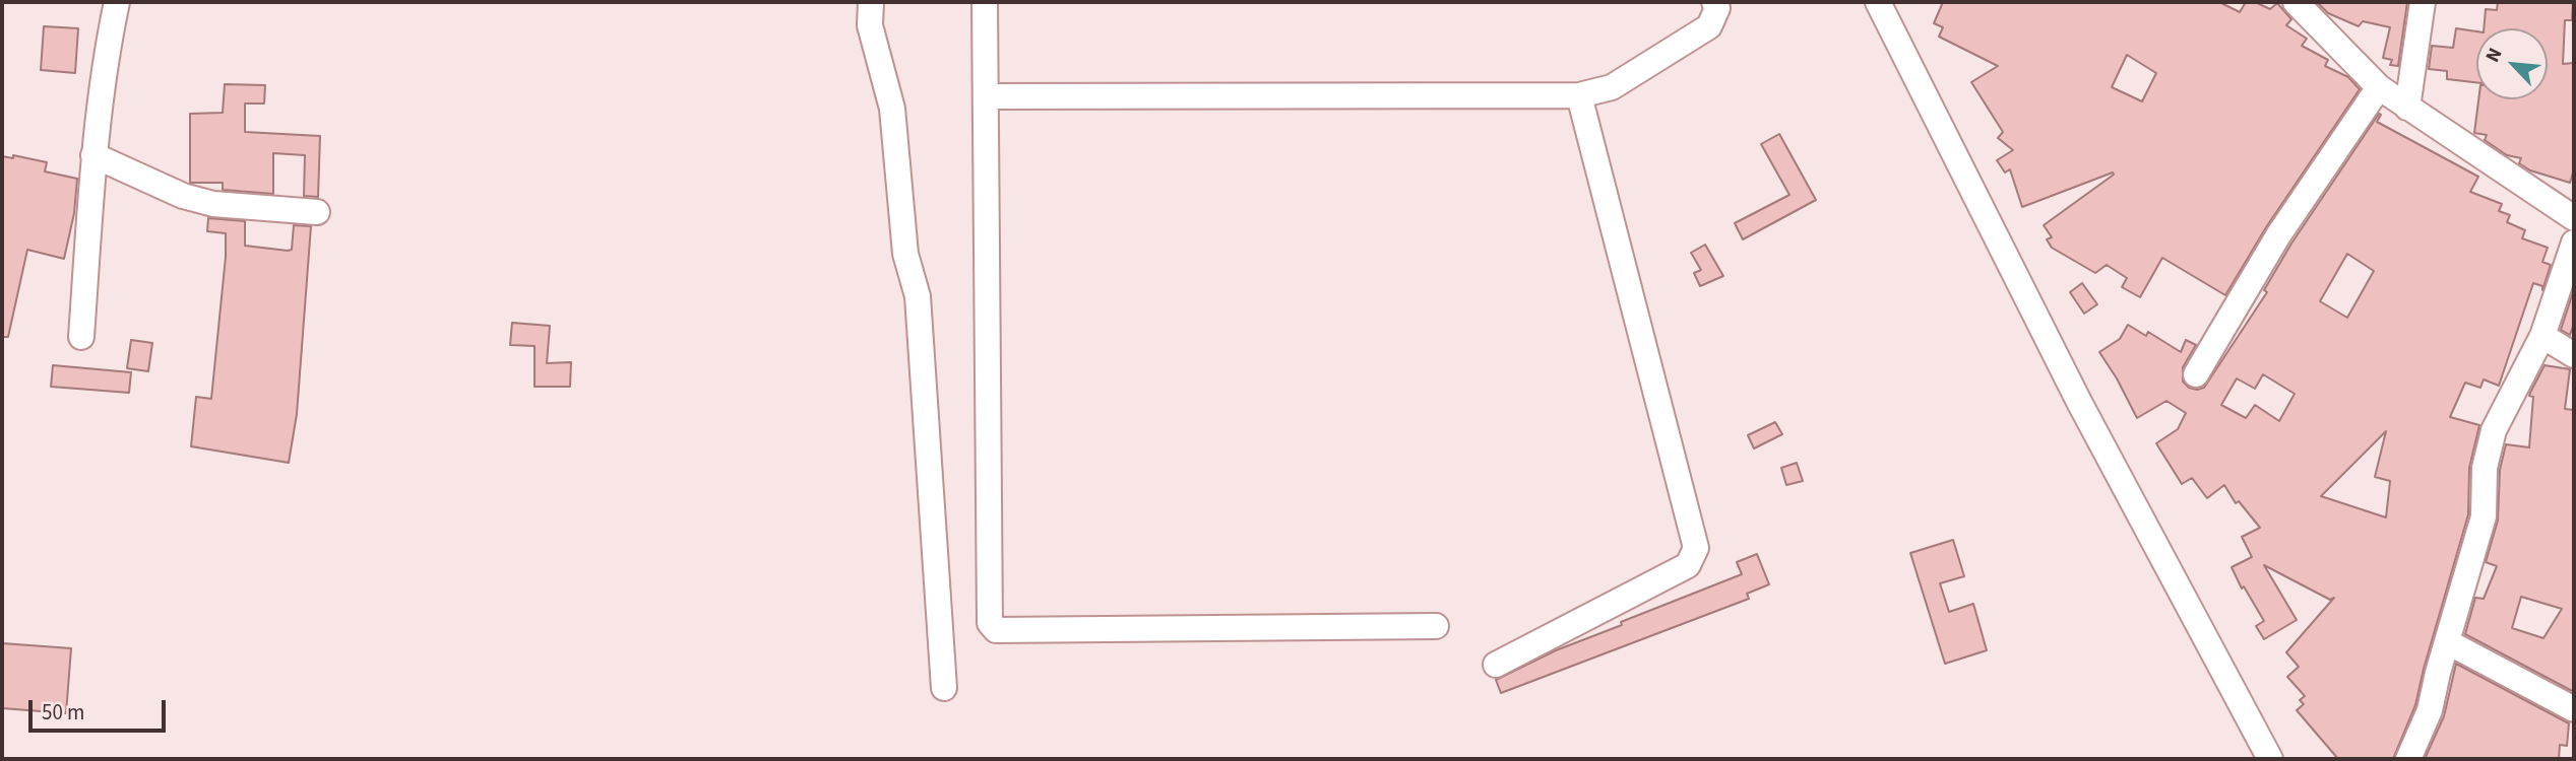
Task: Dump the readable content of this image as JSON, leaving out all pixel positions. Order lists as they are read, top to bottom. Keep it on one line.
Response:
{"scale_bar":"50 m","north":"top left"}
